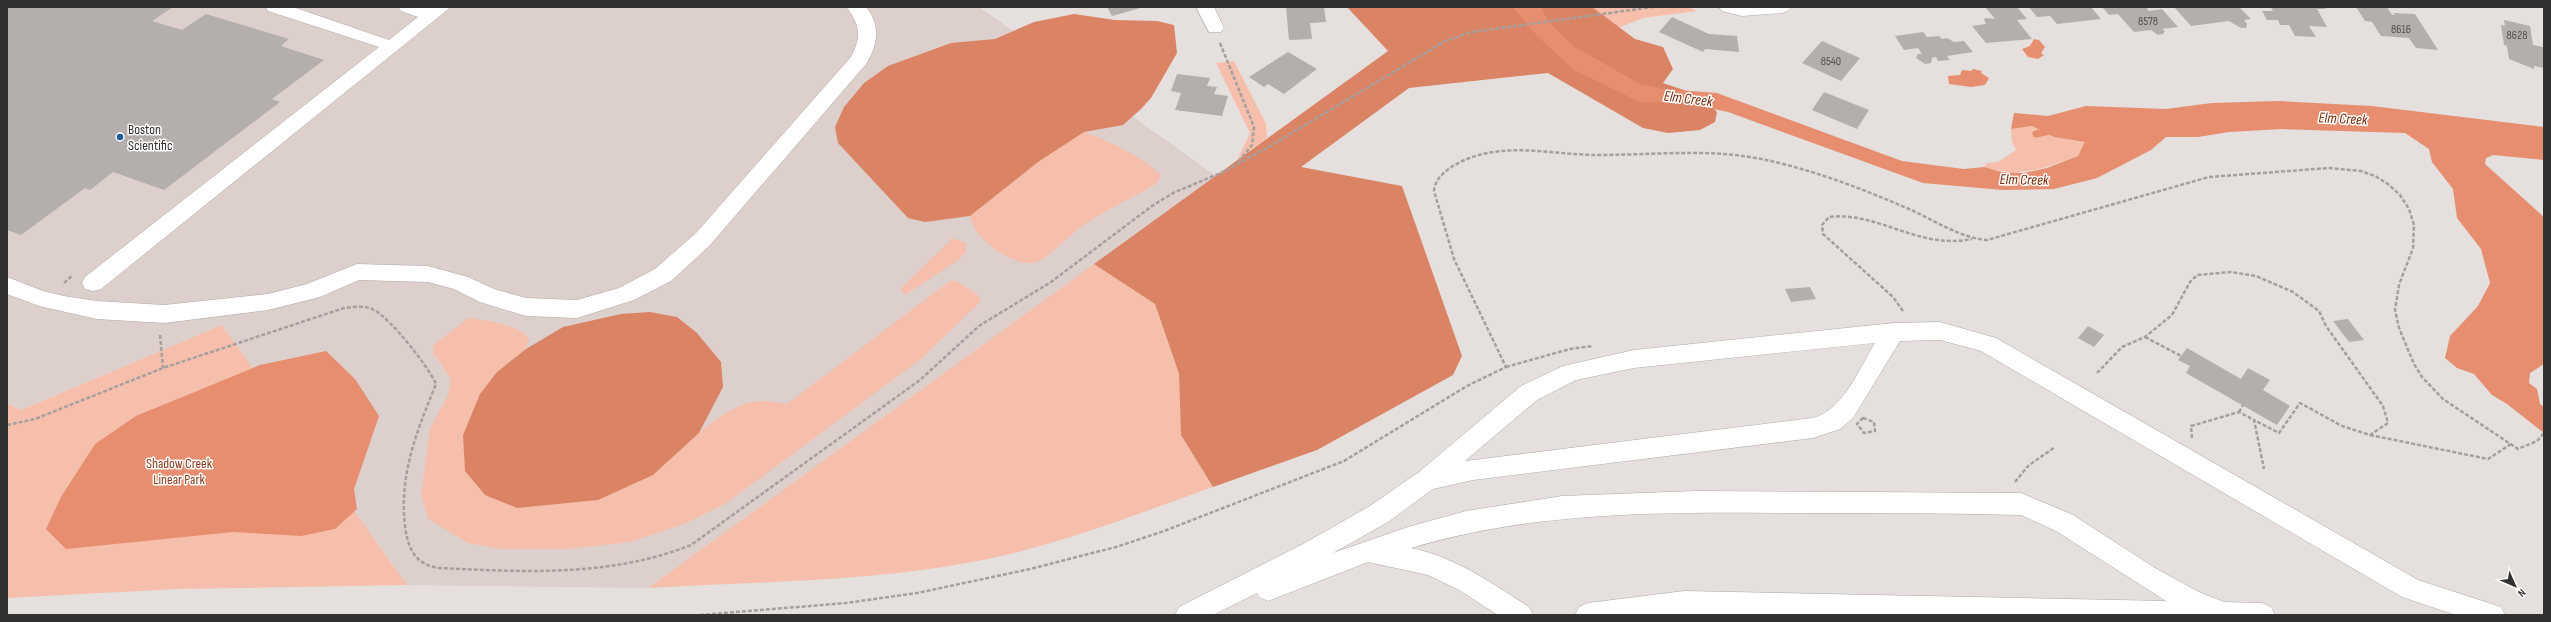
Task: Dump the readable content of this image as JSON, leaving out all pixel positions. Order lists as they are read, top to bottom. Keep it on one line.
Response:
{"water":["Elm Creek"],"parks":["Shadow Creek Linear Park"],"places":["Boston Scientific"],"house_numbers":["8578","8616","8628","8540"],"north":"bottom right"}
